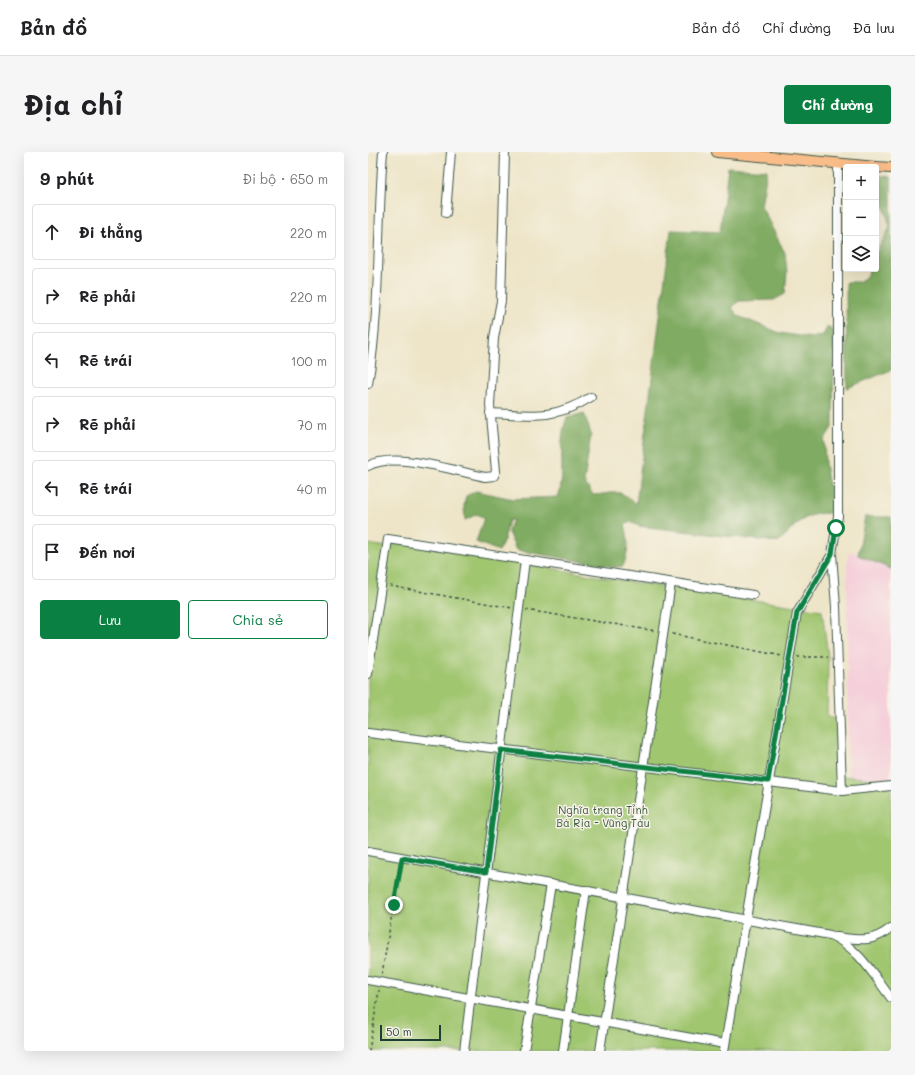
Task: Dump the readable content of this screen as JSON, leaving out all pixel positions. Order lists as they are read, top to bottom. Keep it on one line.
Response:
{"parks":["Nghĩa trang Tỉnh Bà Rịa - Vũng Tàu"],"scale_bar":"50 m","page":{"header":"Bản đồ","nav":["Bản đồ","Chỉ đường","Đã lưu"],"buttons":["Chỉ đường",["Lưu","Chia sẻ"]],"title":"Địa chỉ","heading":["9 phút","Đi bộ · 650 m"],"map_buttons":["+","−"],"list":[["Đi thẳng","220 m"],["Rẽ phải","220 m"],["Rẽ trái","100 m"],["Rẽ phải","70 m"],["Rẽ trái","40 m"],"Đến nơi"],"scale":"50 m"}}
